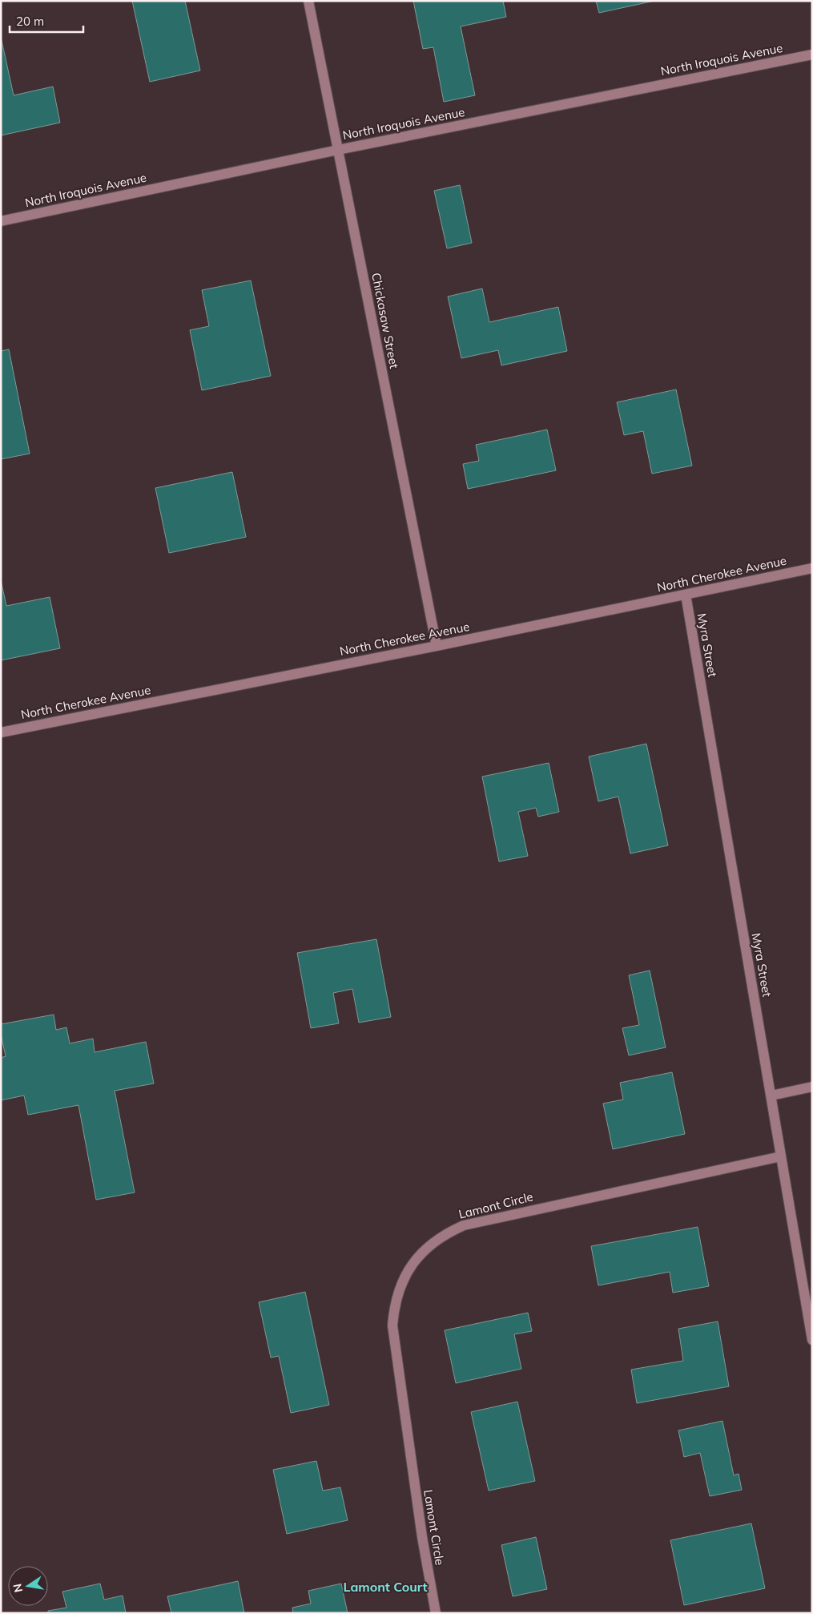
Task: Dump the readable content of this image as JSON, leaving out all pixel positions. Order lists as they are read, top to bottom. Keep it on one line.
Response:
{"streets":{"street":["North Iroquois Avenue","Chickasaw Street","North Cherokee Avenue","Myra Street","Lamont Circle"]},"crossings":[["North Iroquois Avenue","Chickasaw Street"],["Chickasaw Street","North Cherokee Avenue"],["North Cherokee Avenue","Myra Street"],["Myra Street","Lamont Circle"]],"districts":["Lamont Court"],"scale_bar":"20 m","north":"left"}
